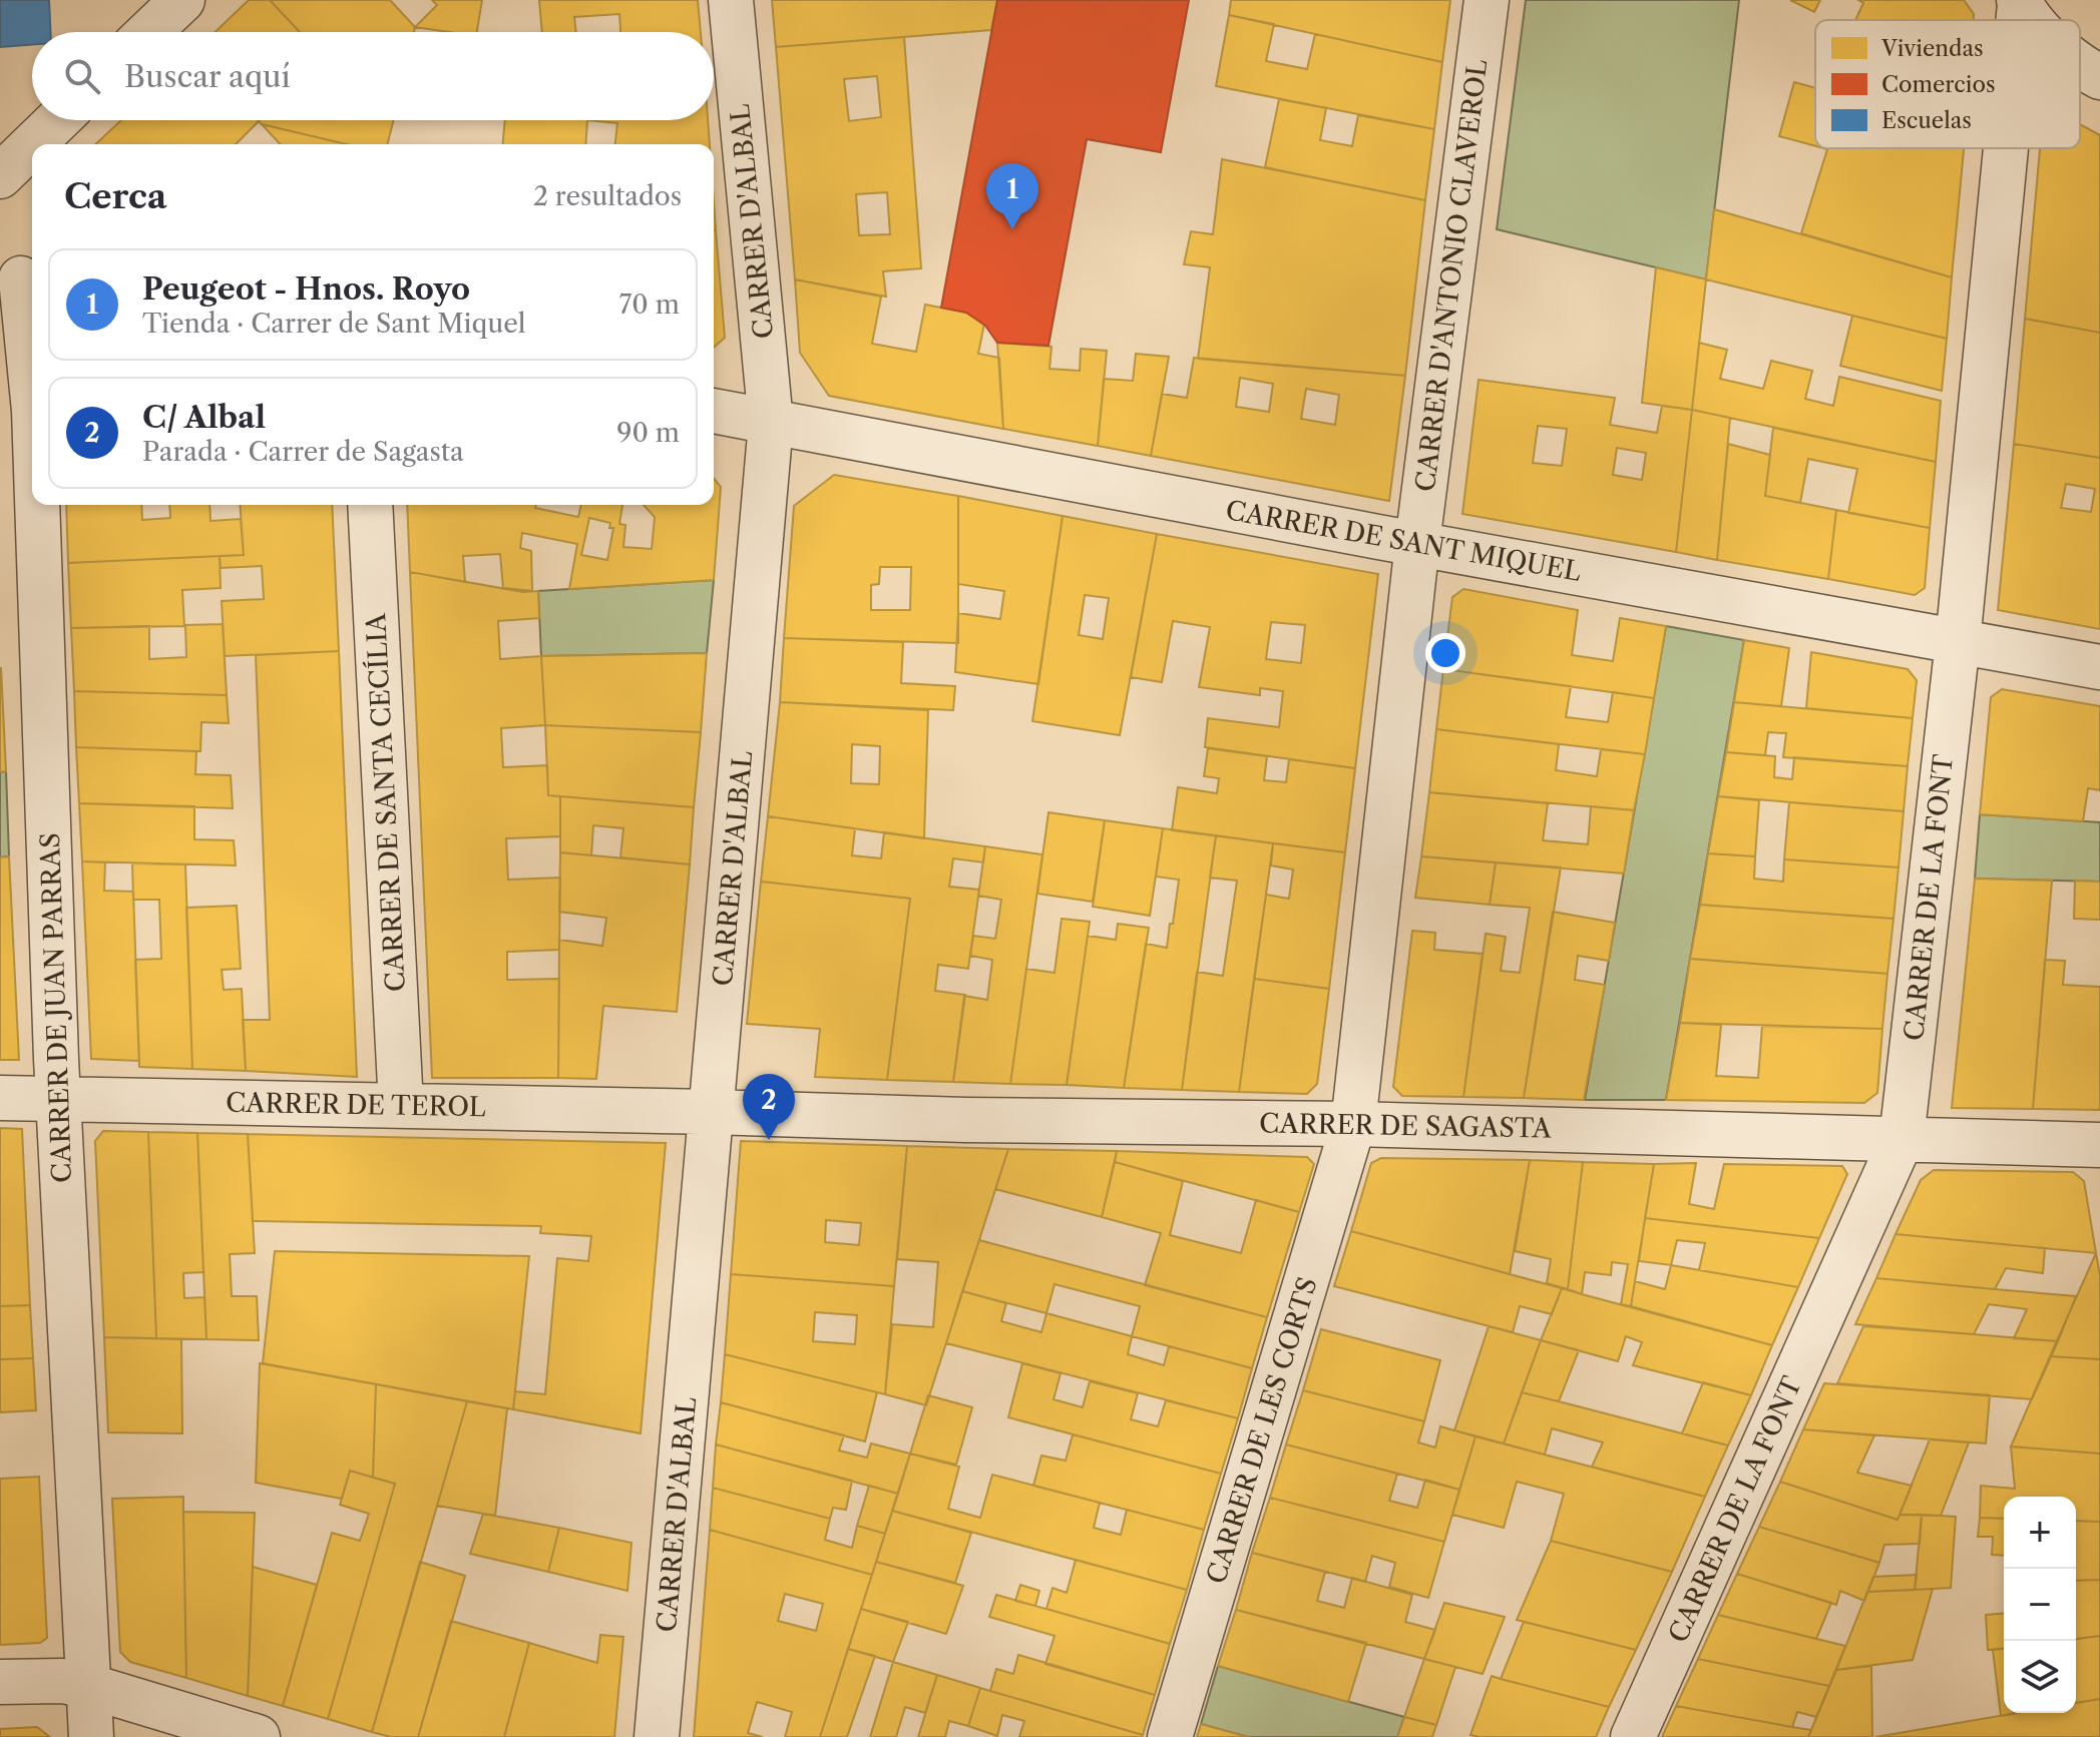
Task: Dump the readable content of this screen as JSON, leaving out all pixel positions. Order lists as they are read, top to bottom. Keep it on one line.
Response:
{"streets":{"street":["CARRER D'ALBAL","CARRER D'ANTONIO CLAVEROL","CARRER DE SANT MIQUEL","CARRER DE SANTA CECÍLIA","CARRER DE LA FONT","CARRER DE JUAN PARRAS","CARRER DE TEROL","CARRER DE SAGASTA","CARRER DE LES CORTS"]},"crossings":[["CARRER D'ALBAL","CARRER DE SANT MIQUEL"],["CARRER D'ALBAL","CARRER DE TEROL"],["CARRER D'ALBAL","CARRER DE SAGASTA"],["CARRER D'ANTONIO CLAVEROL","CARRER DE SANT MIQUEL"],["CARRER D'ANTONIO CLAVEROL","CARRER DE SAGASTA"],["CARRER D'ANTONIO CLAVEROL","CARRER DE LES CORTS"],["CARRER DE SANT MIQUEL","CARRER DE LA FONT"],["CARRER DE SANTA CECÍLIA","CARRER DE TEROL"],["CARRER DE LA FONT","CARRER DE SAGASTA"],["CARRER DE JUAN PARRAS","CARRER DE TEROL"],["CARRER DE TEROL","CARRER DE SAGASTA"],["CARRER DE SAGASTA","CARRER DE LES CORTS"]],"legend":["Viviendas","Comercios","Escuelas"],"page":{"search":"Buscar aquí","heading":["Cerca","2 resultados"],"pins":["1","2"],"list":[{"mark":"1","name":"Peugeot - Hnos. Royo","note":"Tienda · Carrer de Sant Miquel","value":"70 m"},{"mark":"2","name":"C/ Albal","note":"Parada · Carrer de Sagasta","value":"90 m"}],"map_buttons":["+","−"]}}
